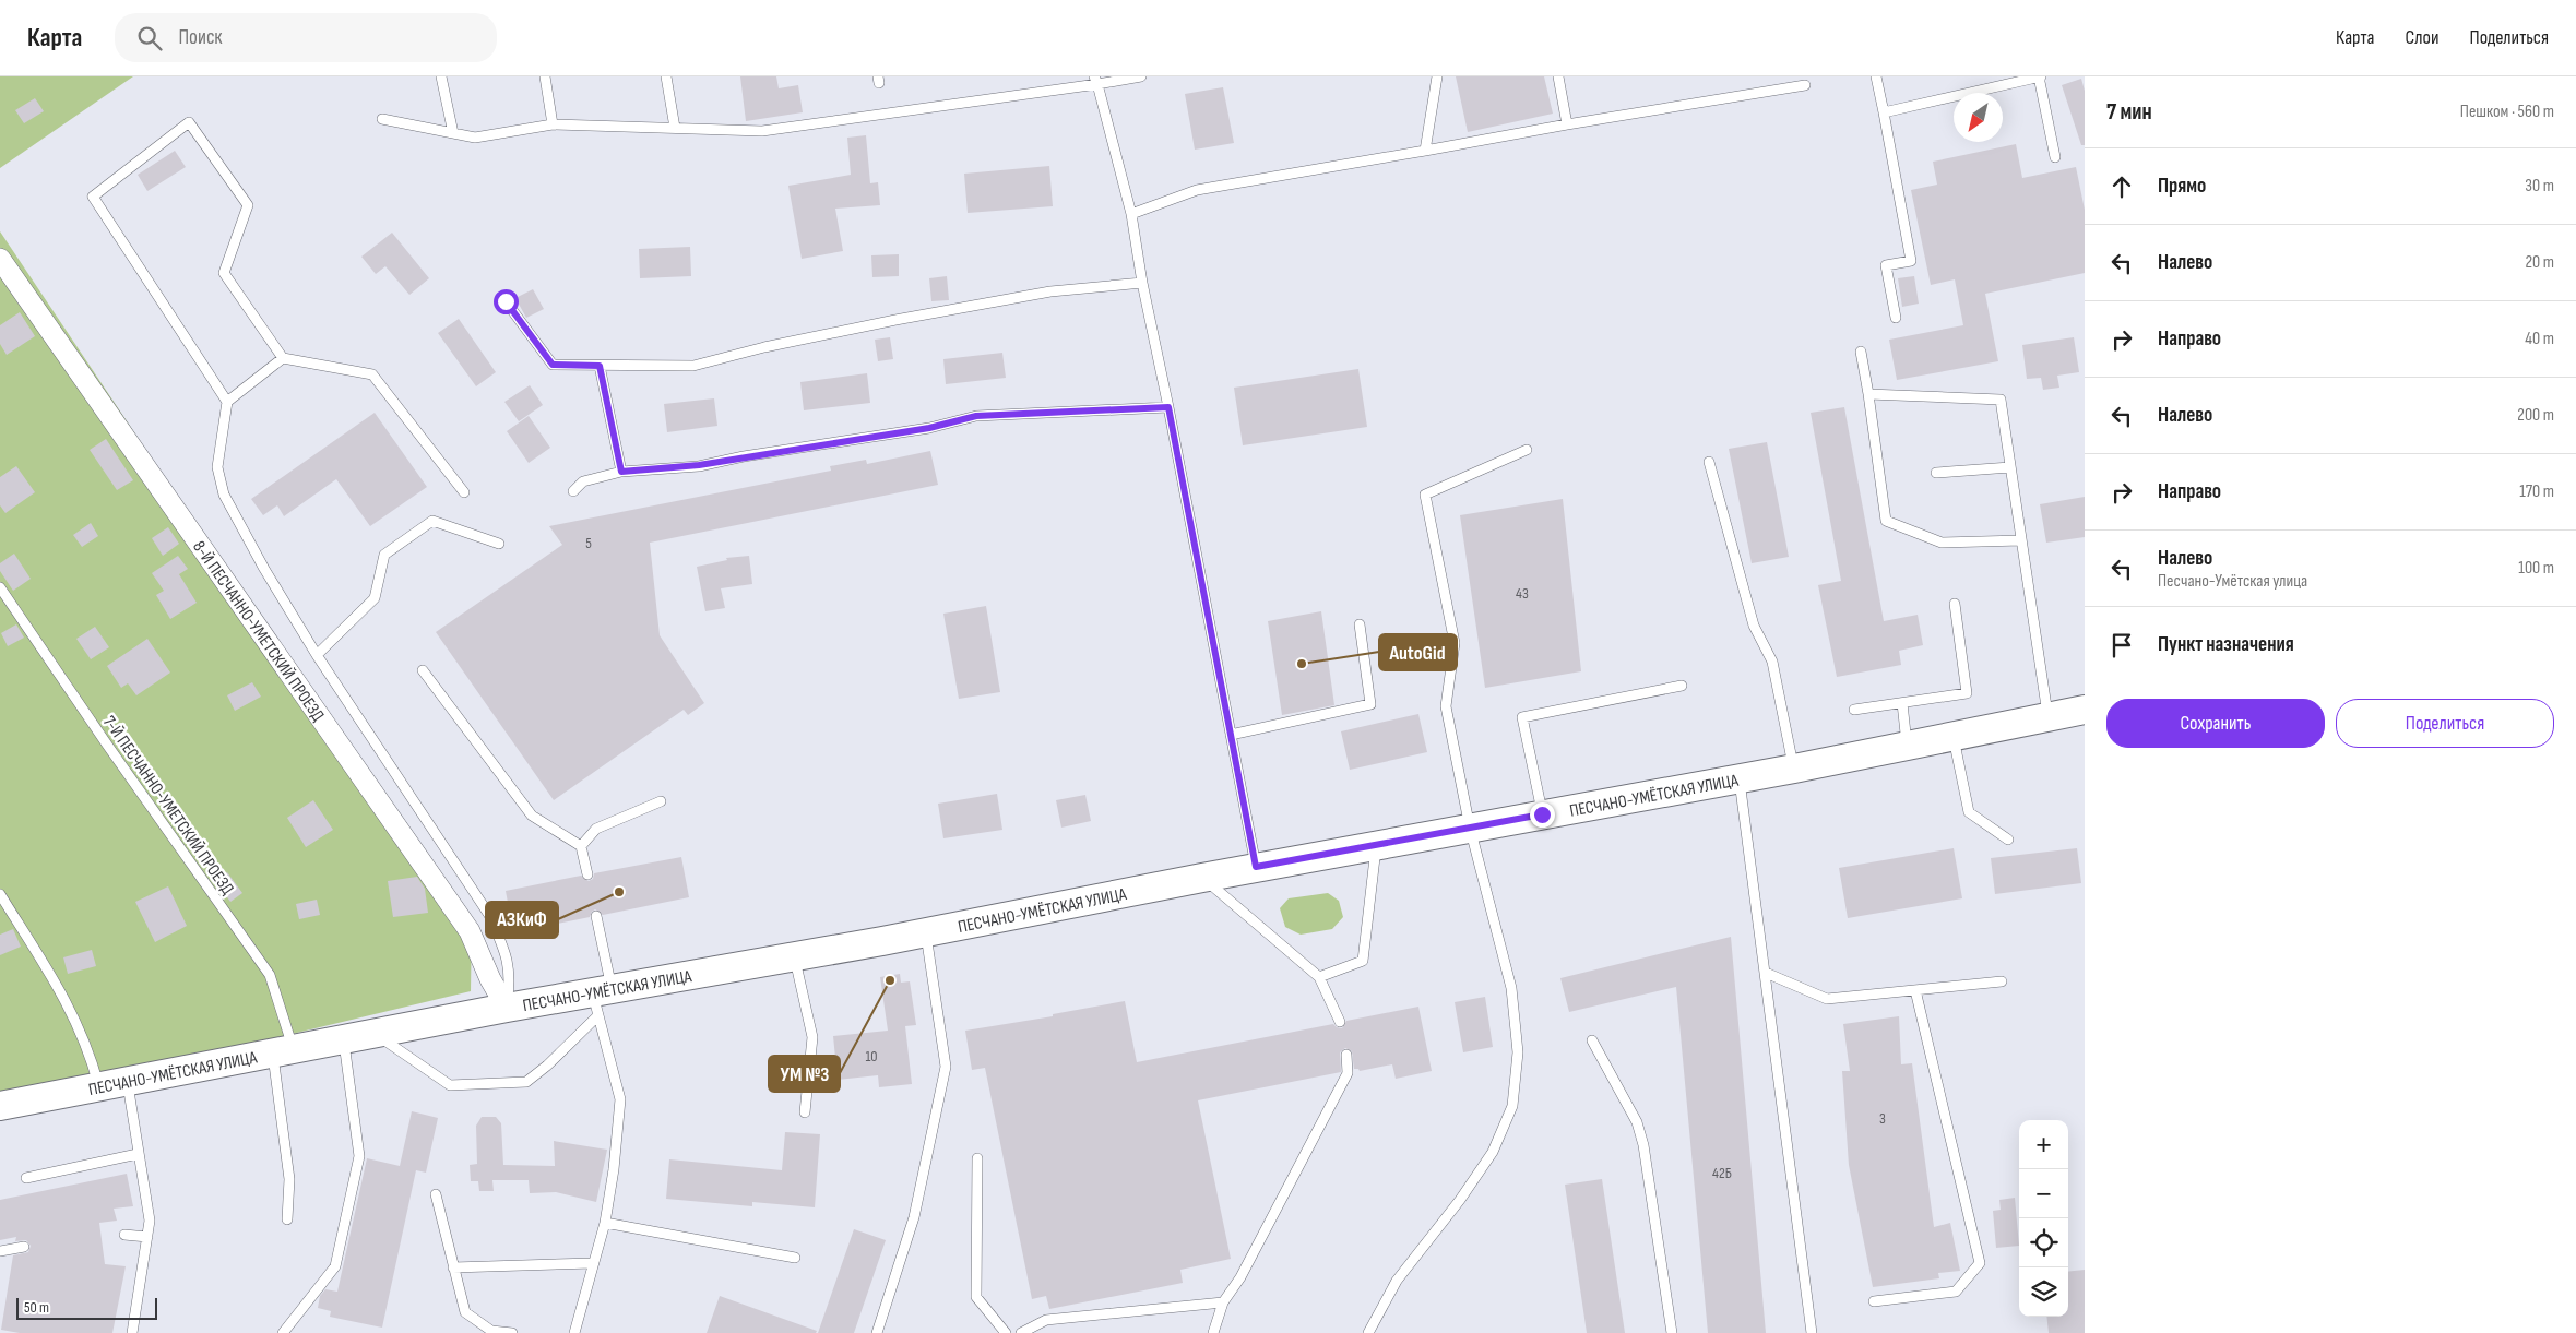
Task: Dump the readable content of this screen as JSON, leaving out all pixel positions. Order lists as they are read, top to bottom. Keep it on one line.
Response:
{"streets":{"main road":["ПЕСЧАНО-УМЁТСКАЯ УЛИЦА"],"street":["8-Й ПЕСЧАННО-УМЕТСКИЙ ПРОЕЗД"],"lane":["7-Й ПЕСЧАННО-УМЕТСКИЙ ПРОЕЗД"]},"crossings":[["8-Й ПЕСЧАННО-УМЕТСКИЙ ПРОЕЗД","ПЕСЧАНО-УМЁТСКАЯ УЛИЦА"],["ПЕСЧАНО-УМЁТСКАЯ УЛИЦА","7-Й ПЕСЧАННО-УМЕТСКИЙ ПРОЕЗД"]],"places":["AutoGid","АЗКиФ","УМ №3"],"house_numbers":["5","43","10","3","42Б"],"scale_bar":"50 m","north":"bottom left","page":{"header":"Карта","search":"Поиск","nav":["Карта","Слои","Поделиться"],"heading":["7 мин","Пешком · 560 m"],"list":[["Прямо","30 m"],["Налево","20 m"],["Направо","40 m"],["Налево","200 m"],["Направо","170 m"],["Налево","Песчано-Умётская улица","100 m"],"Пункт назначения"],"buttons":["Сохранить","Поделиться"],"map_buttons":["+","−"],"scale":"50 m"}}
